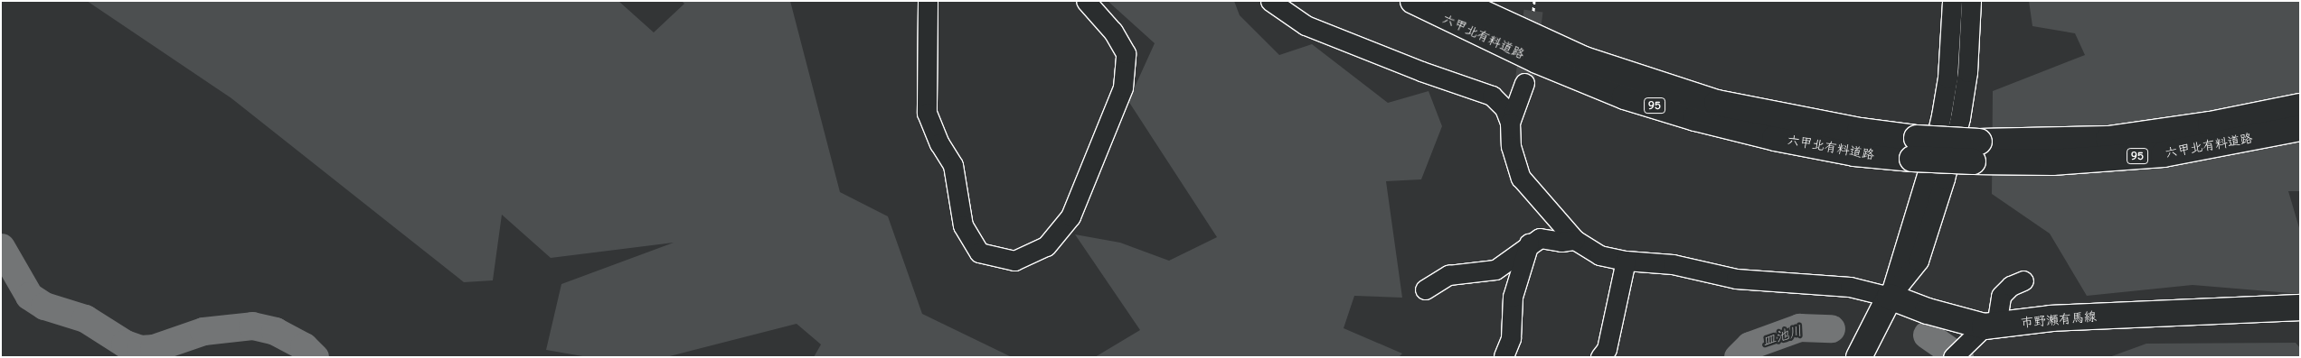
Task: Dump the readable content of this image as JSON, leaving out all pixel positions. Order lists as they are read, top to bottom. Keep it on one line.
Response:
{"streets":{"main road":["六甲北有料道路","95","市野瀬有馬線"]},"water":["皿池川"]}
